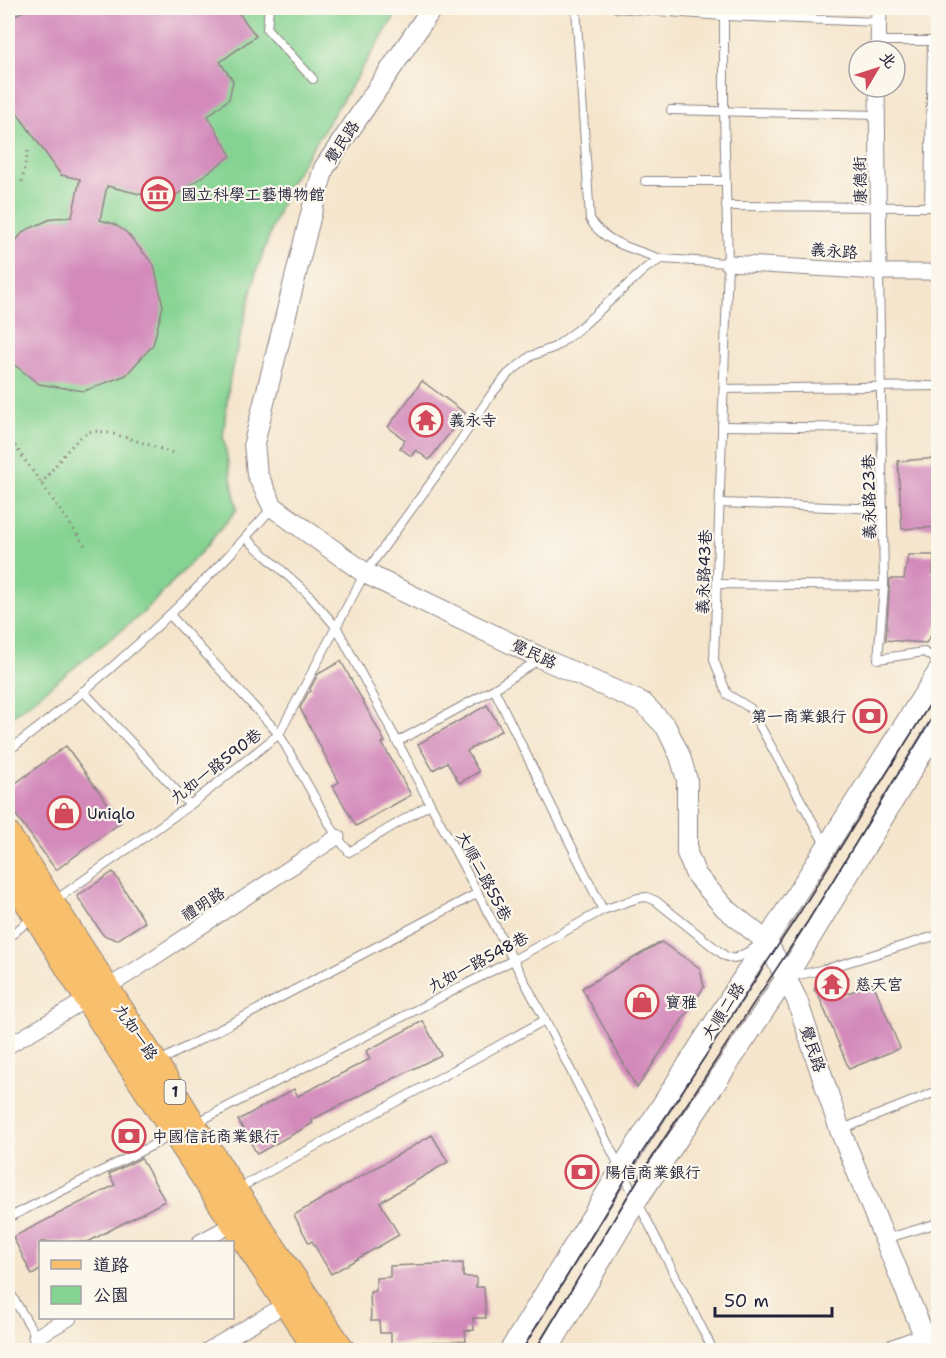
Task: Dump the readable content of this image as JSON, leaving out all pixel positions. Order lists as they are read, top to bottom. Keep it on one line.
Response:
{"streets":{"main road":["九如一路","1"],"street":["覺民路","康德街","義永路","禮明路","大順二路"],"lane":["義永路23巷","義永路43巷","九如一路590巷","大順二路55巷","九如一路548巷"]},"crossings":[["覺民路","九如一路590巷"],["覺民路","九如一路548巷"],["覺民路","大順二路"],["康德街","義永路"],["康德街","義永路23巷"],["義永路","義永路23巷"],["義永路","義永路43巷"],["義永路43巷","大順二路"],["九如一路590巷","大順二路55巷"],["九如一路590巷","九如一路"],["大順二路55巷","九如一路548巷"],["大順二路55巷","大順二路"],["禮明路","九如一路"],["九如一路548巷","大順二路"],["九如一路548巷","九如一路"]],"places":{"museum":["國立科學工藝博物館"],"temple":["義永寺","慈天宮"],"bank":["第一商業銀行","中國信託商業銀行","陽信商業銀行"],"shop":["Uniqlo","寶雅"]},"legend":["道路","公園"],"scale_bar":"50 m","north":"top right"}
